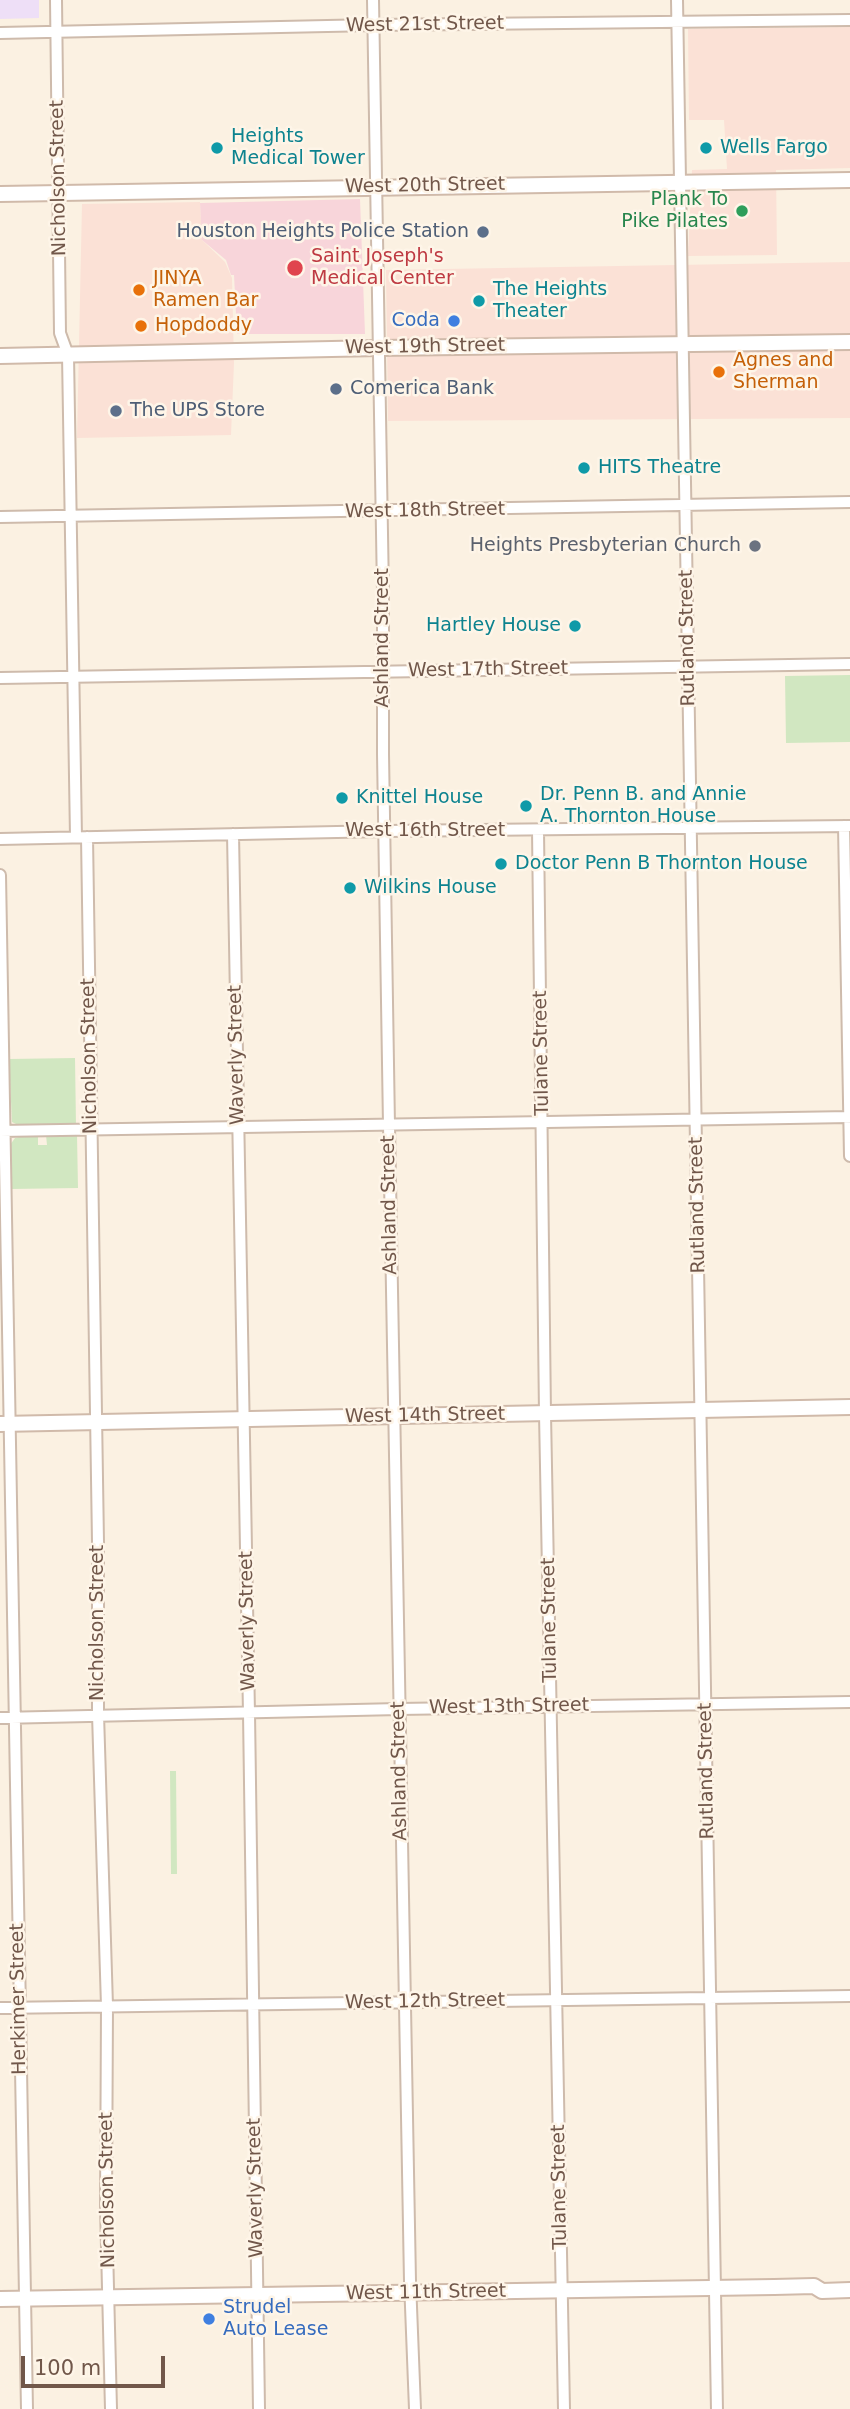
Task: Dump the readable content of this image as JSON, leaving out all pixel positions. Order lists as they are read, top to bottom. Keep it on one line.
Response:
{"streets":{"main road":["West 20th Street","West 19th Street","West 14th Street","West 11th Street"],"street":["West 21st Street","Nicholson Street","West 18th Street","Ashland Street","Rutland Street","West 17th Street","West 16th Street","Tulane Street","Waverly Street","West 13th Street","Herkimer Street","West 12th Street"]},"crossings":[["West 21st Street","Nicholson Street"],["West 21st Street","Ashland Street"],["West 21st Street","Rutland Street"],["Nicholson Street","West 20th Street"],["Nicholson Street","West 19th Street"],["Nicholson Street","West 18th Street"],["Nicholson Street","West 17th Street"],["Nicholson Street","West 16th Street"],["Nicholson Street","West 14th Street"],["Nicholson Street","West 13th Street"],["Nicholson Street","West 12th Street"],["Nicholson Street","West 11th Street"],["West 20th Street","Ashland Street"],["West 20th Street","Rutland Street"],["West 19th Street","Ashland Street"],["West 19th Street","Rutland Street"],["West 18th Street","Ashland Street"],["West 18th Street","Rutland Street"],["Ashland Street","West 17th Street"],["Ashland Street","West 16th Street"],["Ashland Street","West 14th Street"],["Ashland Street","West 13th Street"],["Ashland Street","West 12th Street"],["Ashland Street","West 11th Street"],["Rutland Street","West 17th Street"],["Rutland Street","West 16th Street"],["Rutland Street","West 14th Street"],["Rutland Street","West 13th Street"],["Rutland Street","West 12th Street"],["Rutland Street","West 11th Street"],["West 16th Street","Tulane Street"],["West 16th Street","Waverly Street"],["Tulane Street","West 14th Street"],["Tulane Street","West 13th Street"],["Tulane Street","West 12th Street"],["Tulane Street","West 11th Street"],["Waverly Street","West 14th Street"],["Waverly Street","West 13th Street"],["Waverly Street","West 12th Street"],["Waverly Street","West 11th Street"],["West 14th Street","Herkimer Street"],["West 13th Street","Herkimer Street"],["Herkimer Street","West 12th Street"],["Herkimer Street","West 11th Street"]],"places":["Heights Medical Tower","Wells Fargo","Plank To Pike Pilates","Houston Heights Police Station","Saint Joseph's Medical Center","JINYA Ramen Bar","The Heights Theater","Coda","Hopdoddy","Agnes and Sherman","Comerica Bank","The UPS Store","HITS Theatre","Heights Presbyterian Church","Hartley House","Knittel House","Dr. Penn B. and Annie A. Thornton House","Doctor Penn B Thornton House","Wilkins House","Strudel Auto Lease"],"scale_bar":"100 m"}
